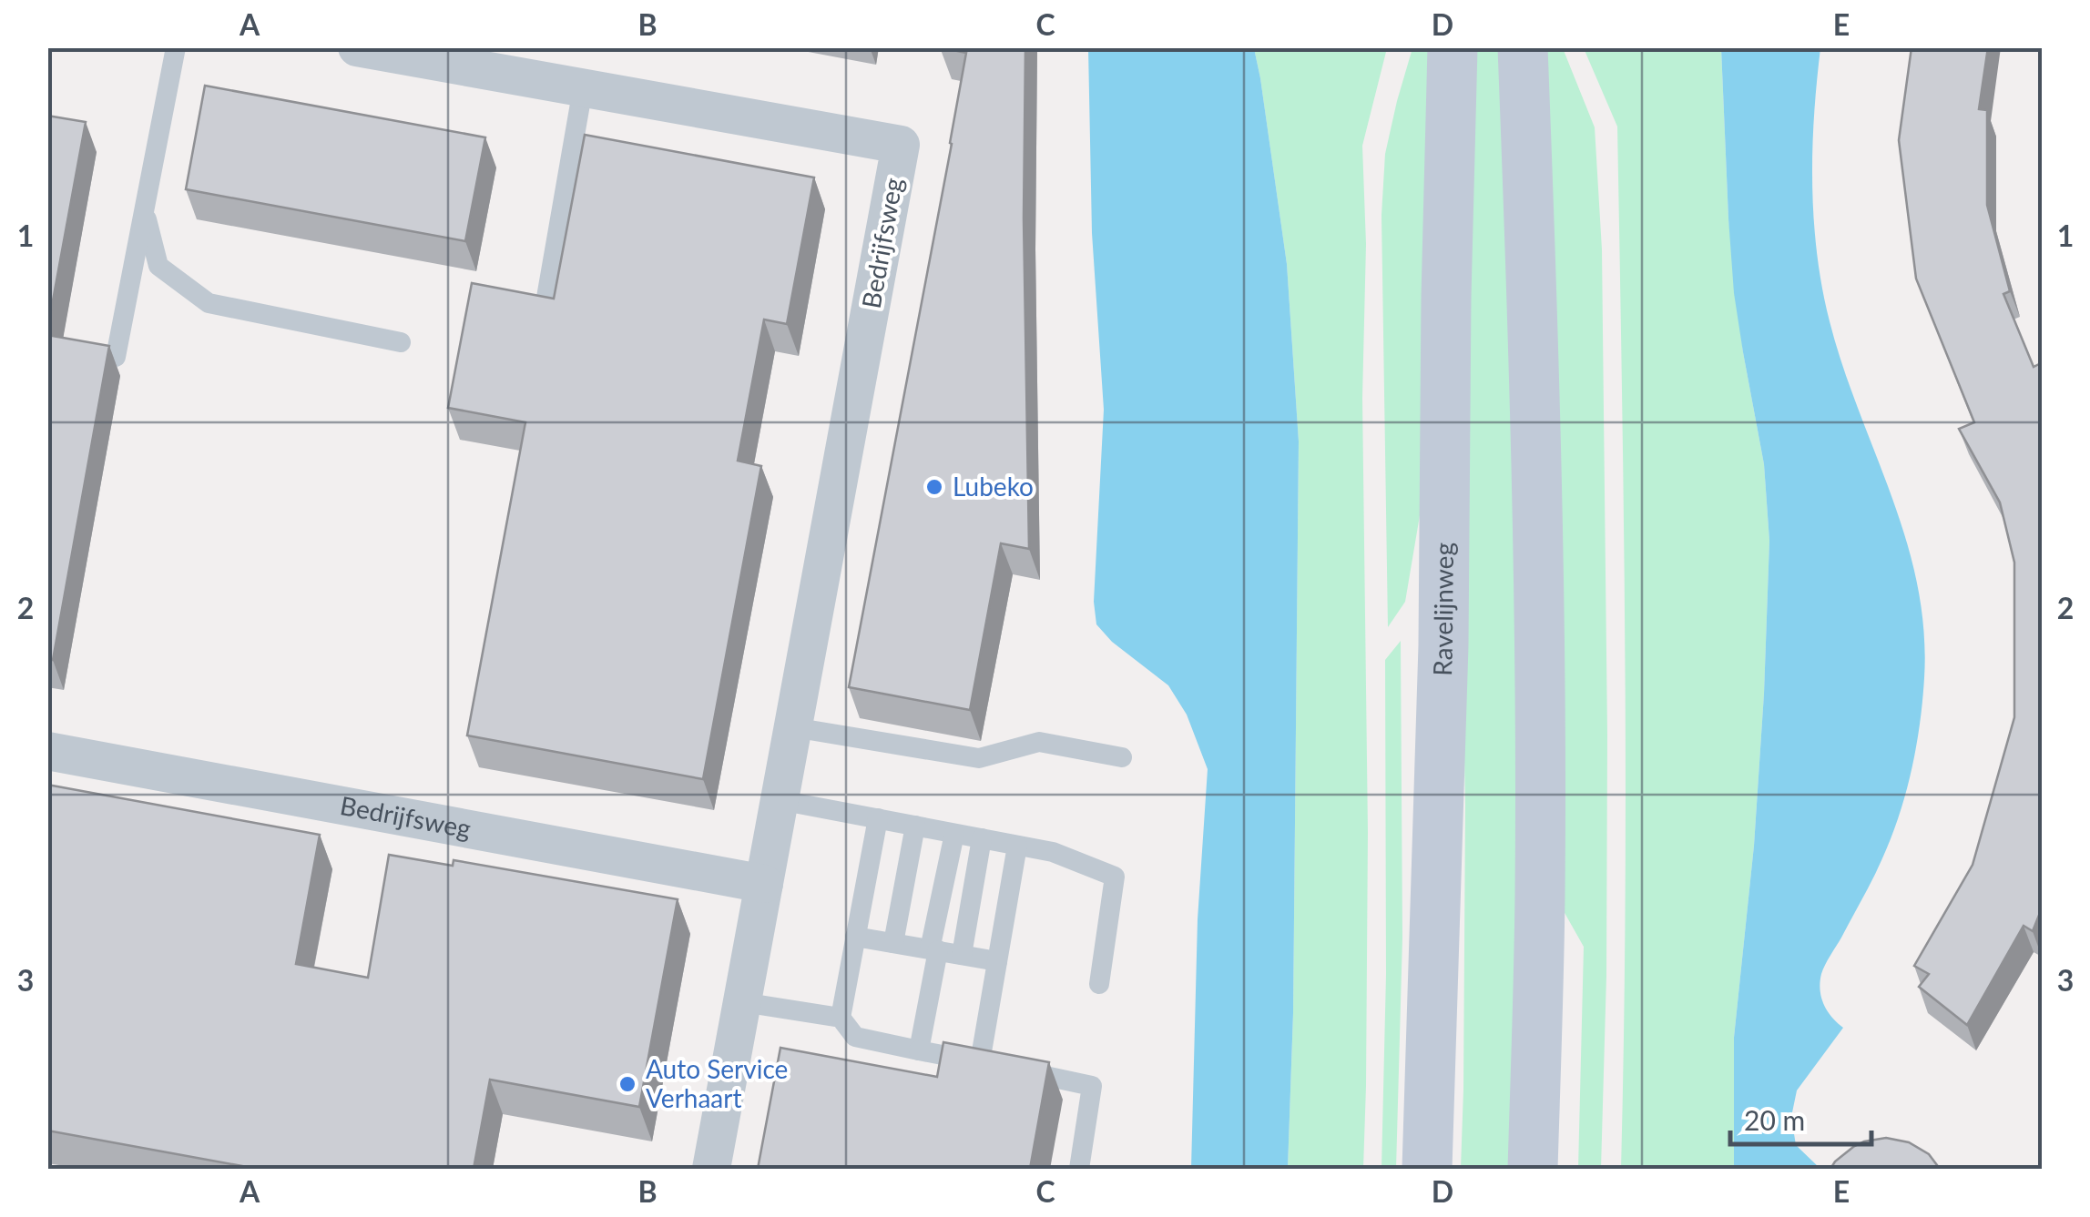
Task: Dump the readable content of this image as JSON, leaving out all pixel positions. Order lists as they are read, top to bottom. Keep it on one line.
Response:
{"streets":{"main road":["Ravelijnweg"],"street":["Bedrijfsweg"]},"places":["Lubeko","Auto Service Verhaart"],"scale_bar":"20 m","grid":{"columns":["A","B","C","D","E"],"rows":["1","2","3"]}}
